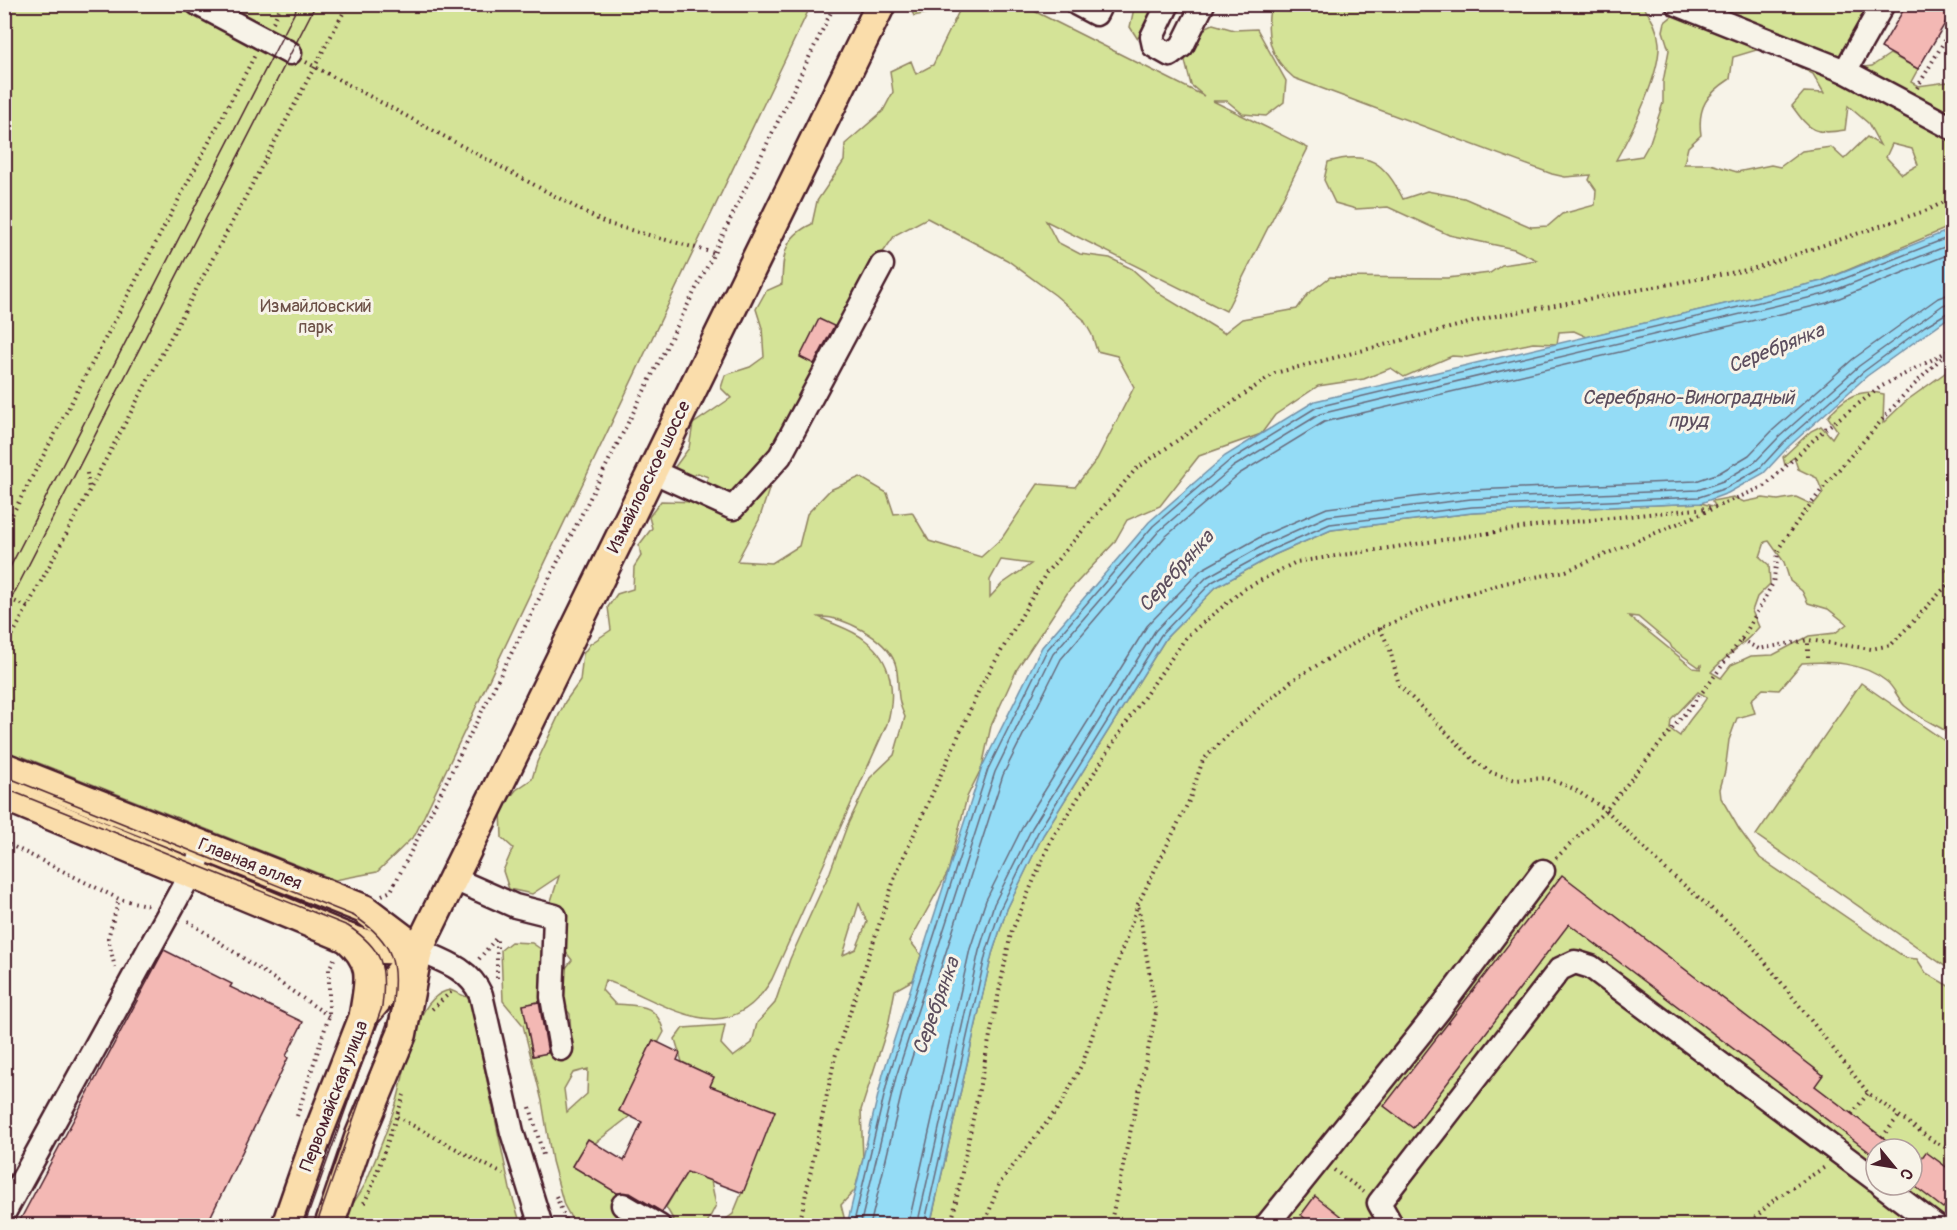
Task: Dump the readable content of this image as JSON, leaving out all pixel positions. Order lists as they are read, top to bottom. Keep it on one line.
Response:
{"streets":{"main road":["Измайловское шоссе","Главная аллея","Первомайская улица"]},"crossings":[["Измайловское шоссе","Главная аллея"],["Измайловское шоссе","Первомайская улица"],["Главная аллея","Первомайская улица"]],"water":["Серебрянка","Серебряно-Виноградный пруд"],"parks":["Измайловский парк"],"north":"bottom right"}
